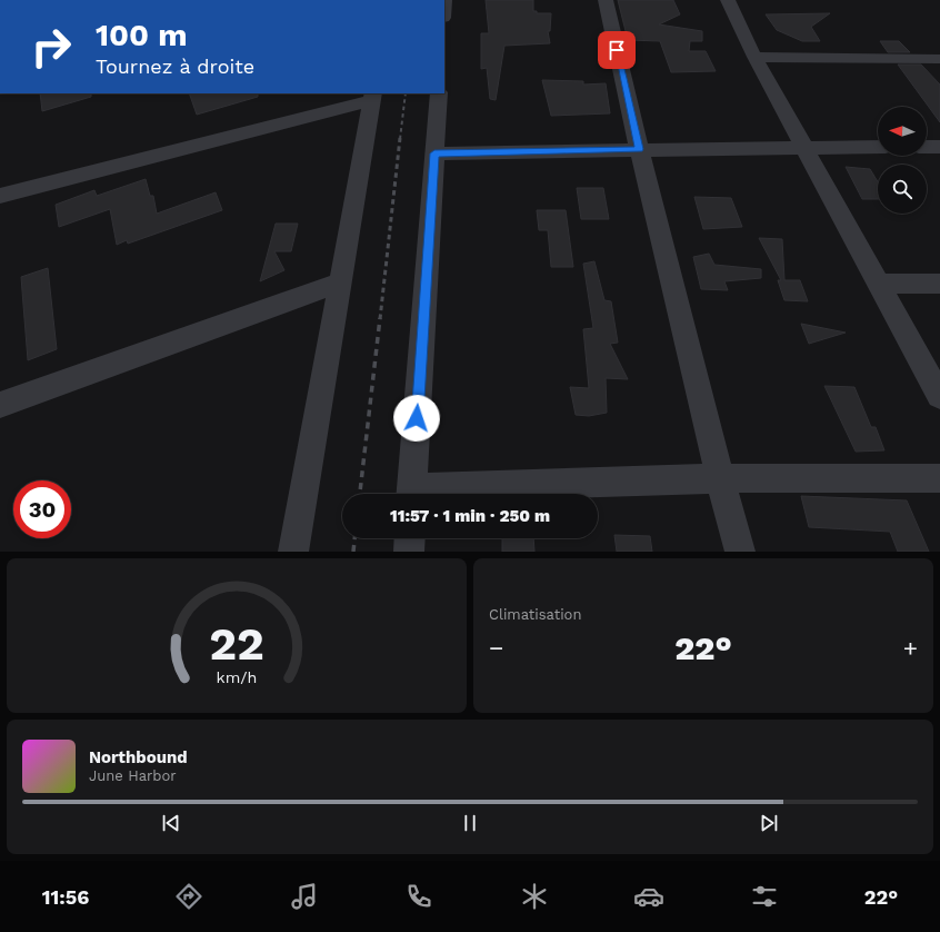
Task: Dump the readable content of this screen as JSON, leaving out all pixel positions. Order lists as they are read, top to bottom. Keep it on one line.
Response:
{"north":"left","page":{"turn":["100 m","Tournez à droite"],"limit":"30","trip":"11:57 · 1 min · 250 m","tile":"Climatisation","heat":["−","22°","+"],"song":["Northbound","June Harbor"],"tabs":["11:56","22°"],"gauge":["22","km/h"]}}
